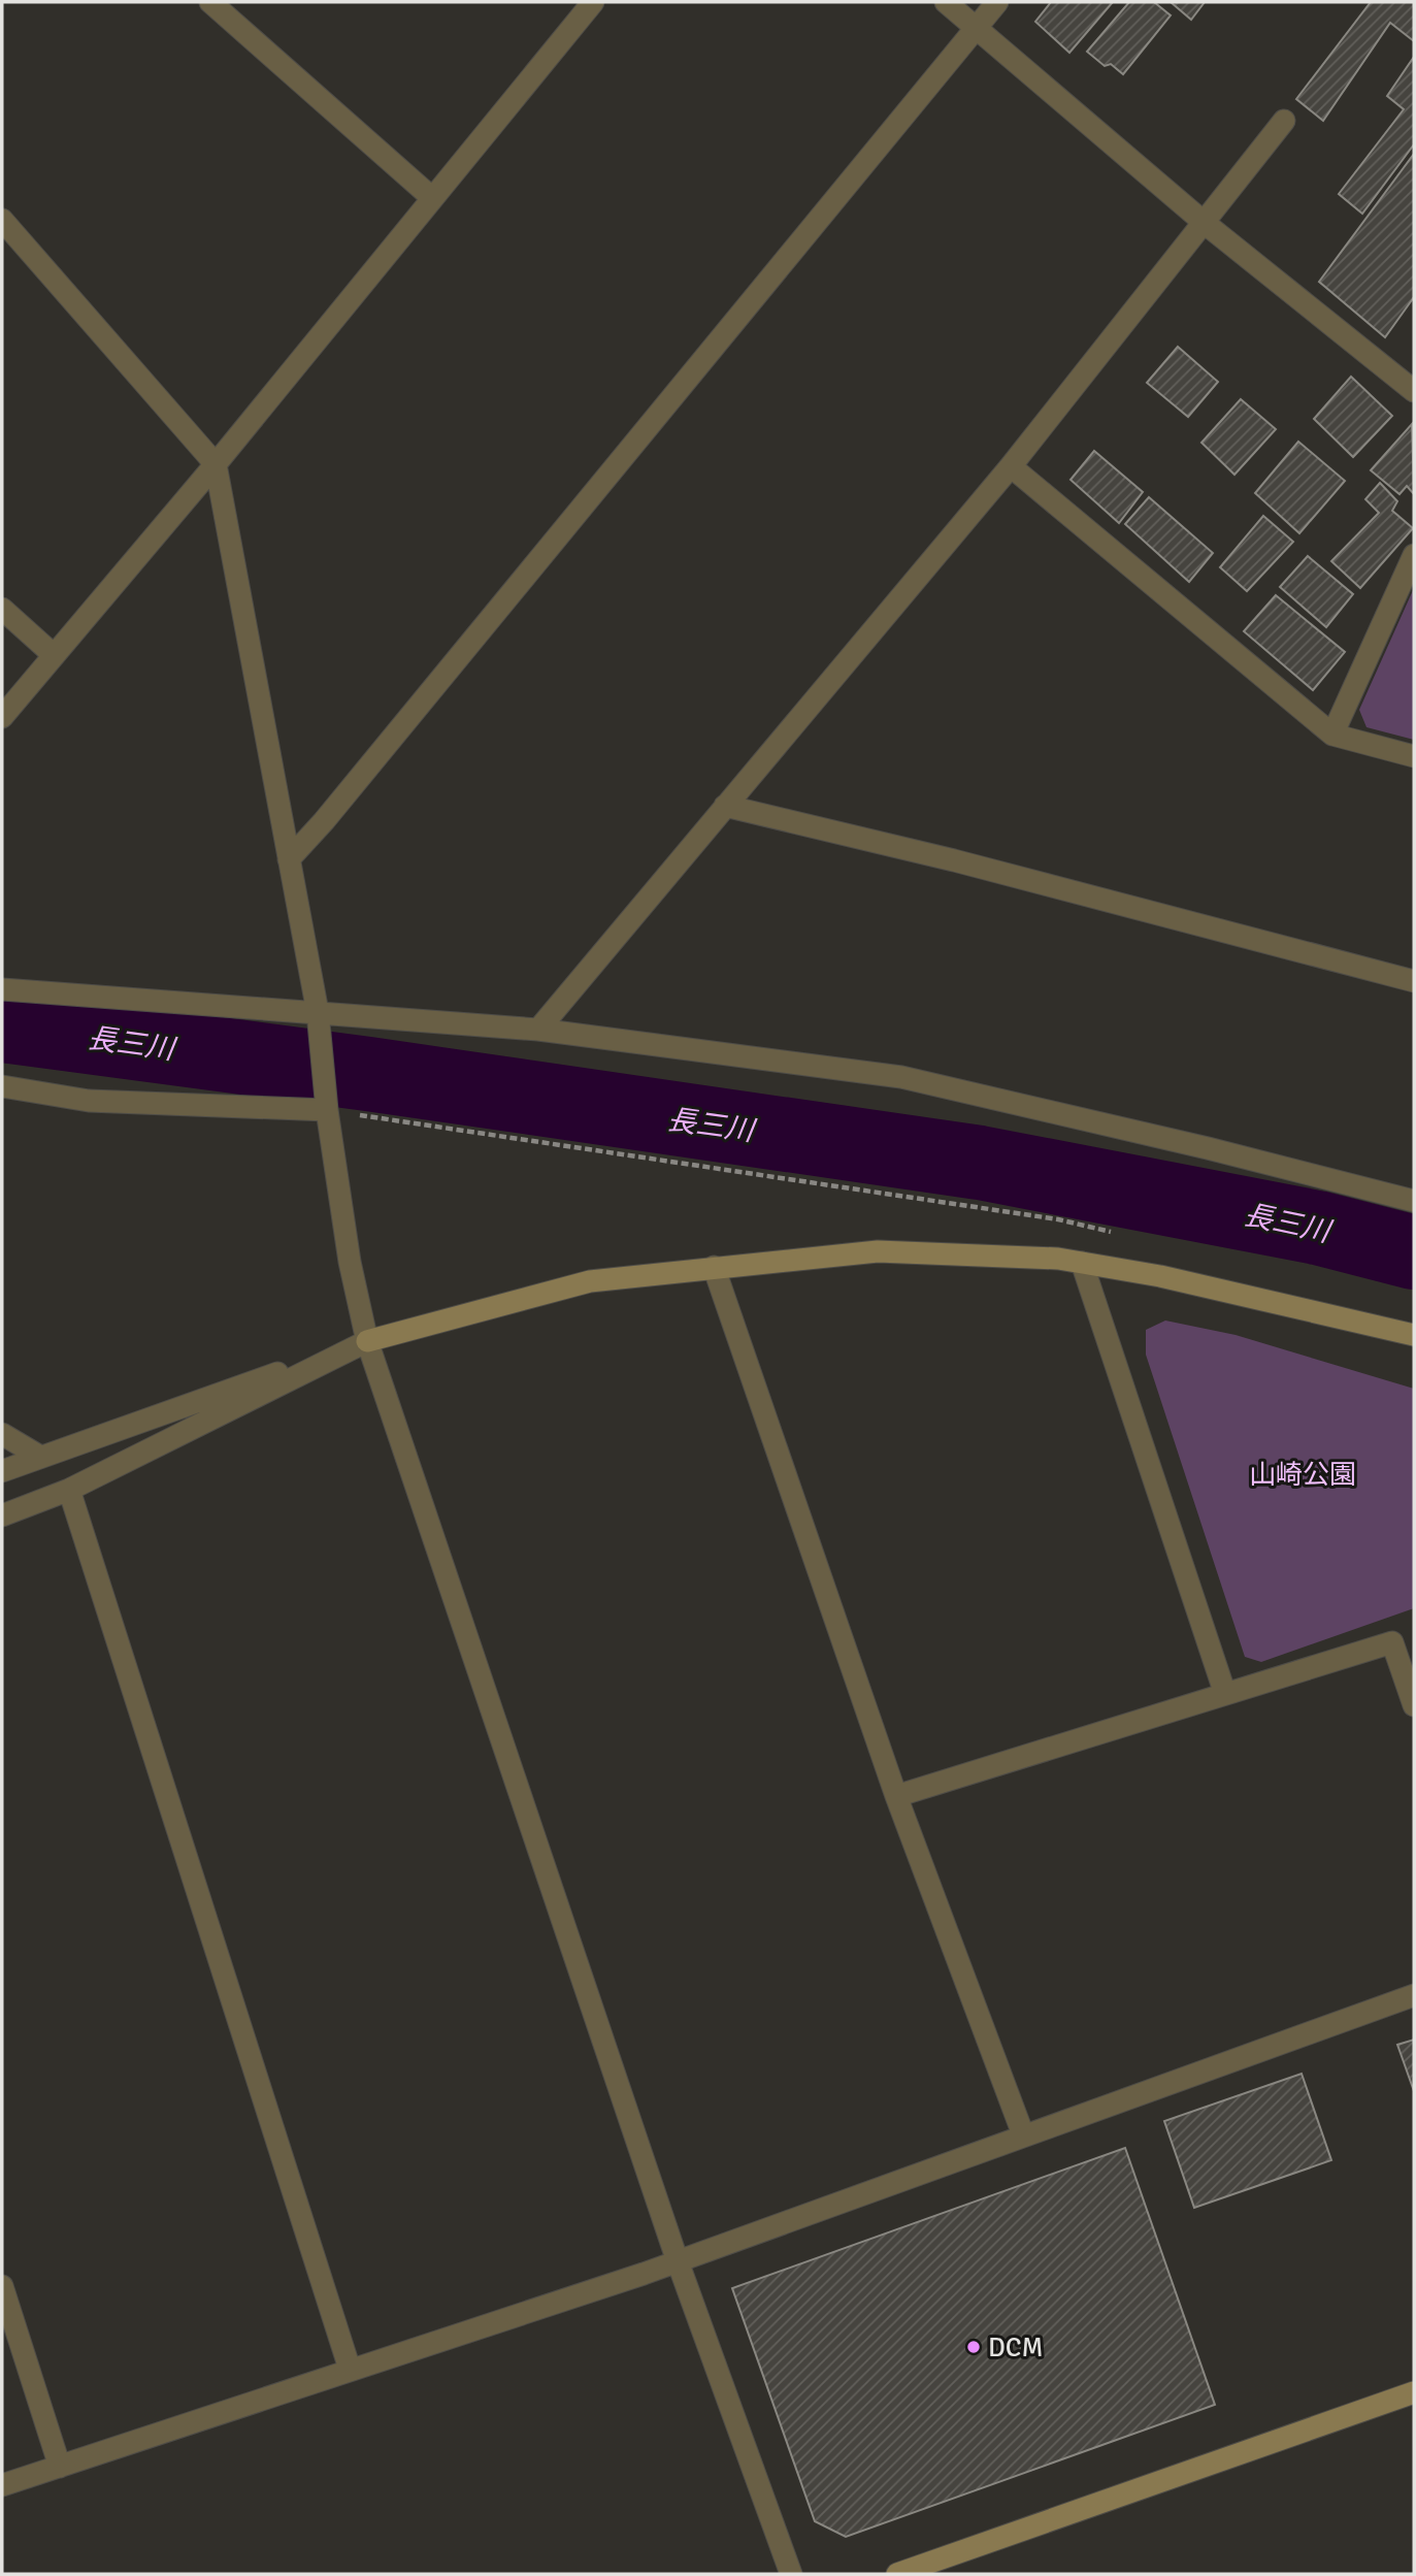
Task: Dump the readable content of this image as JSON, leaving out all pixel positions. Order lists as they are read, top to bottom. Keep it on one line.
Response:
{"water":["長三川"],"parks":["山崎公園"],"places":["DCM"]}
